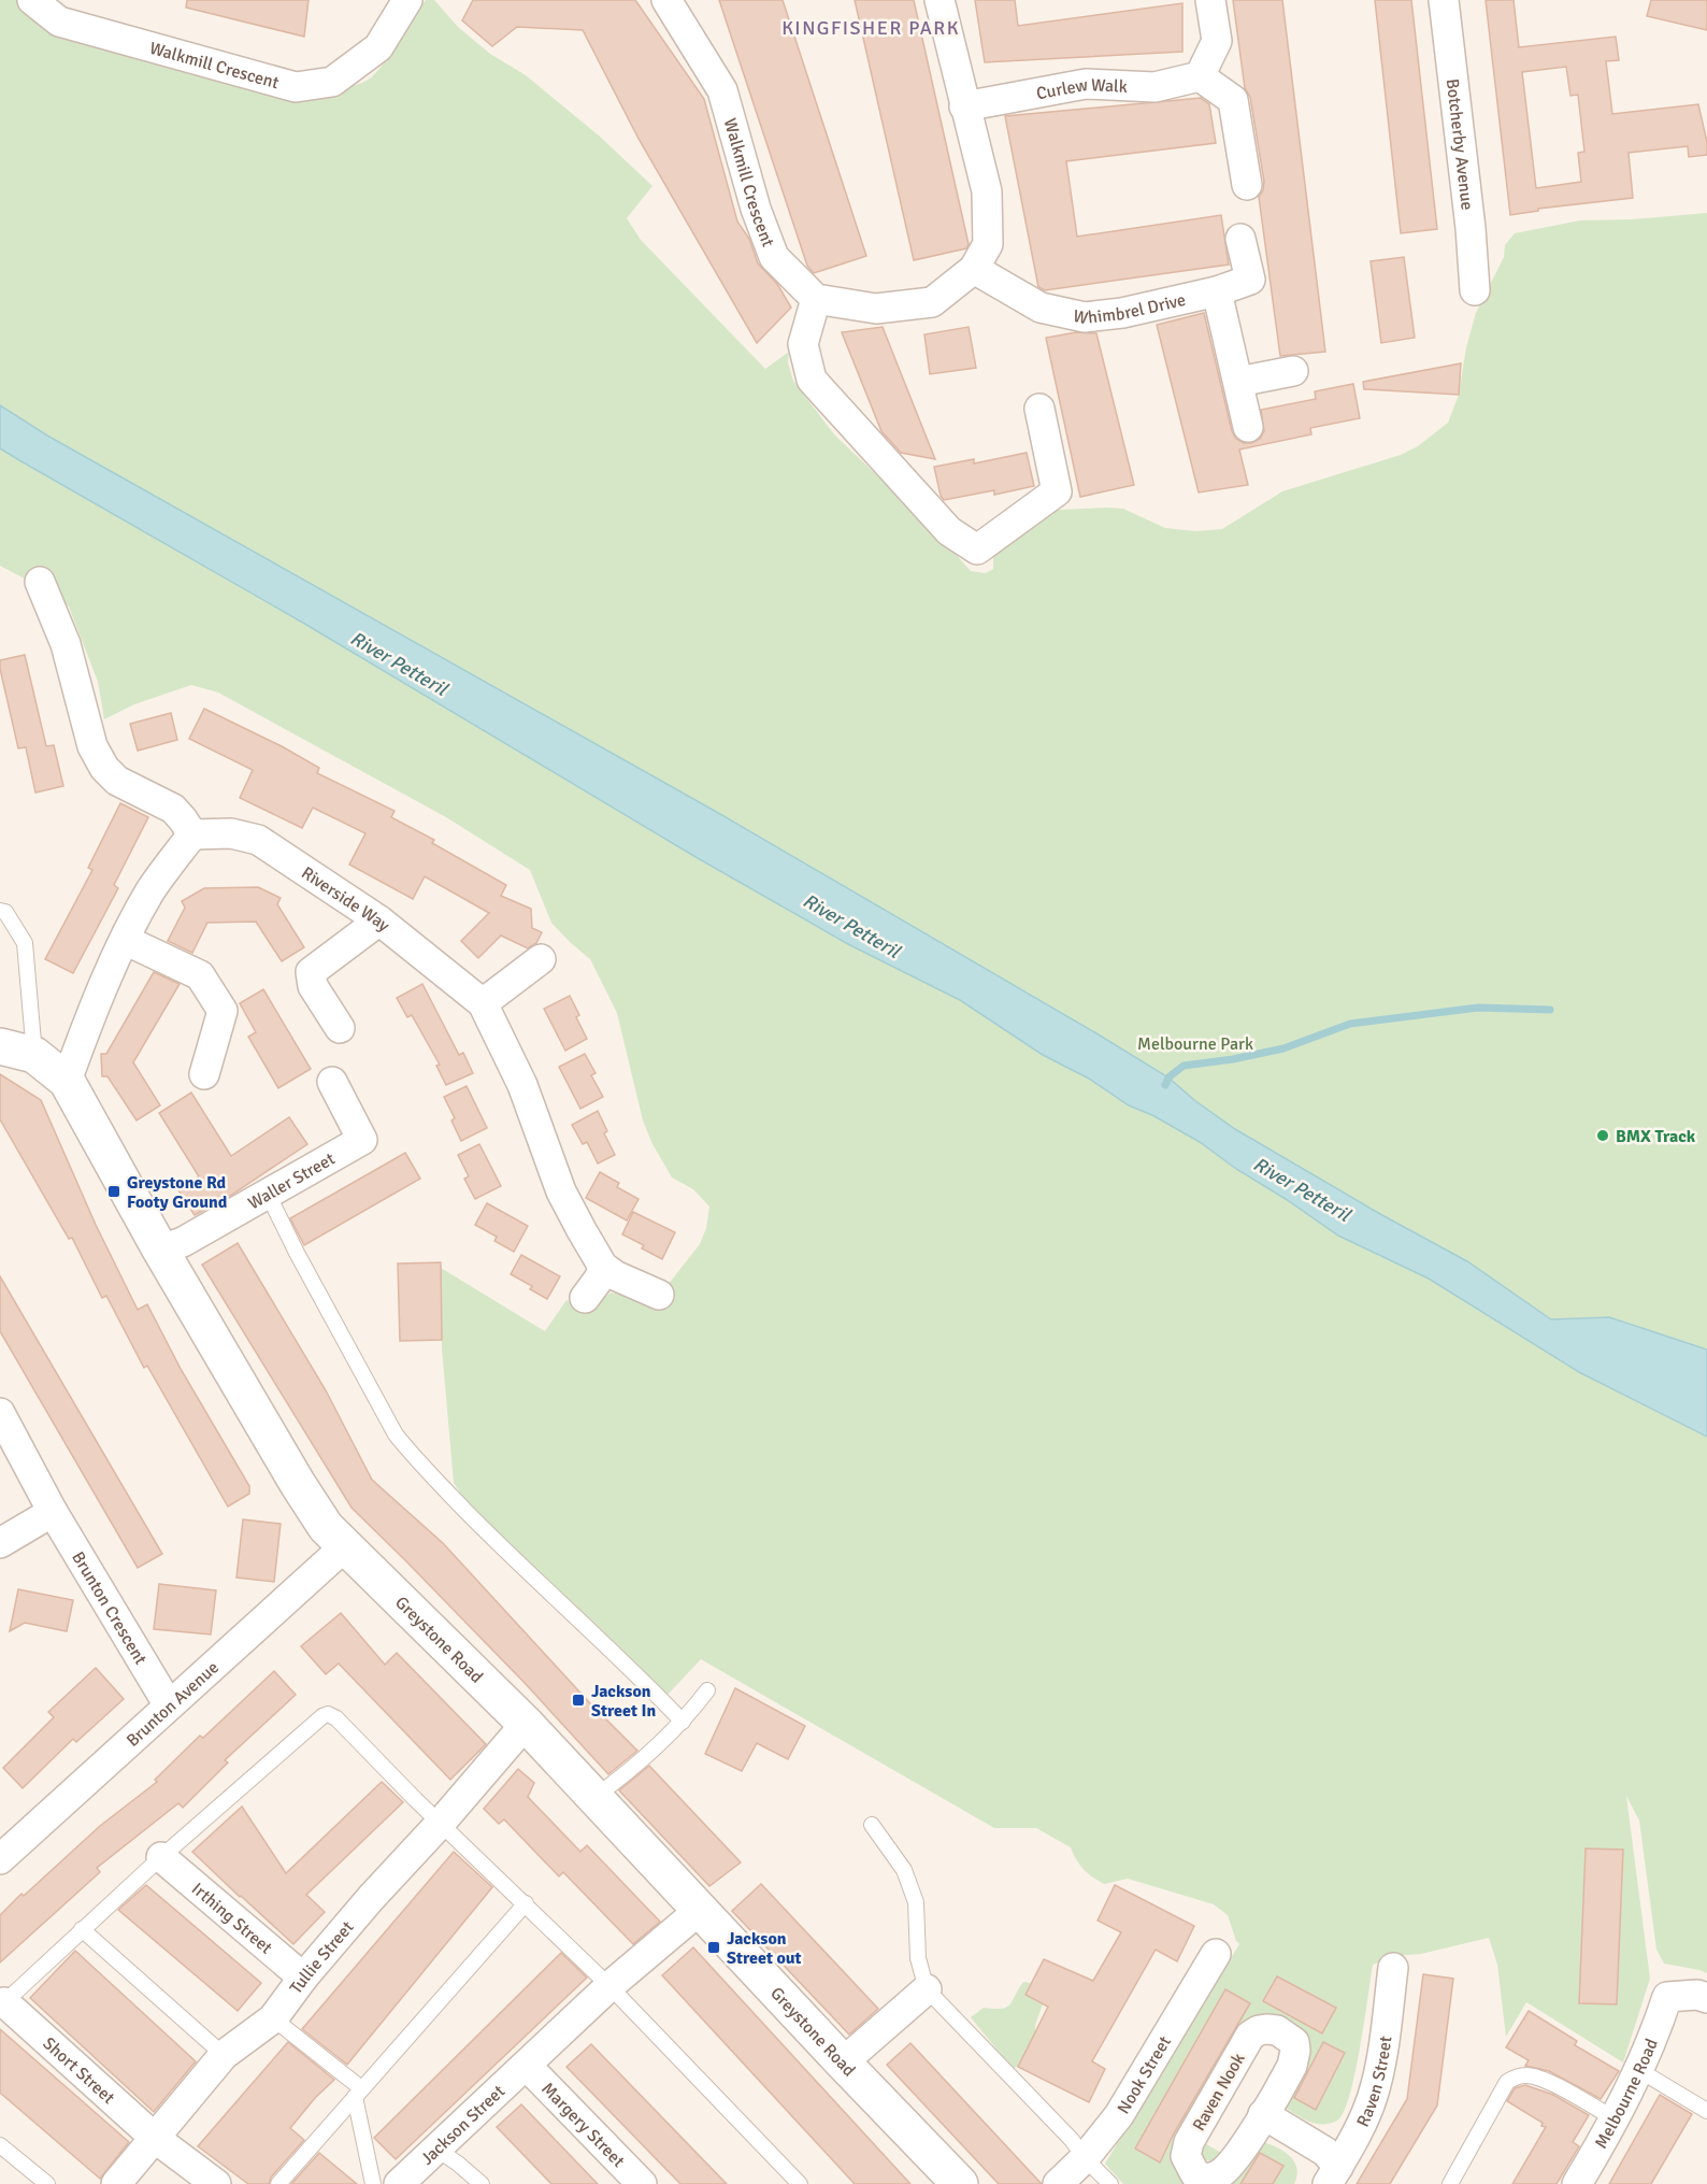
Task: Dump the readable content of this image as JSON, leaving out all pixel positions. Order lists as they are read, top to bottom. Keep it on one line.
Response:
{"streets":{"street":["Walkmill Crescent","Curlew Walk","Botcherby Avenue","Whimbrel Drive","Riverside Way","Waller Street","Brunton Crescent","Greystone Road","Brunton Avenue","Irthing Street","Tullie Street","Short Street","Nook Street","Raven Street","Raven Nook","Melbourne Road","Jackson Street","Margery Street"]},"crossings":[["Waller Street","Greystone Road"],["Brunton Crescent","Brunton Avenue"],["Greystone Road","Brunton Avenue"],["Greystone Road","Tullie Street"],["Greystone Road","Jackson Street"],["Irthing Street","Tullie Street"],["Tullie Street","Short Street"],["Jackson Street","Margery Street"]],"districts":["KINGFISHER PARK"],"water":["River Petteril"],"parks":["Melbourne Park"],"places":{"other":["BMX Track"],"transit":["Greystone Rd Footy Ground","Jackson Street In","Jackson Street out"]}}
